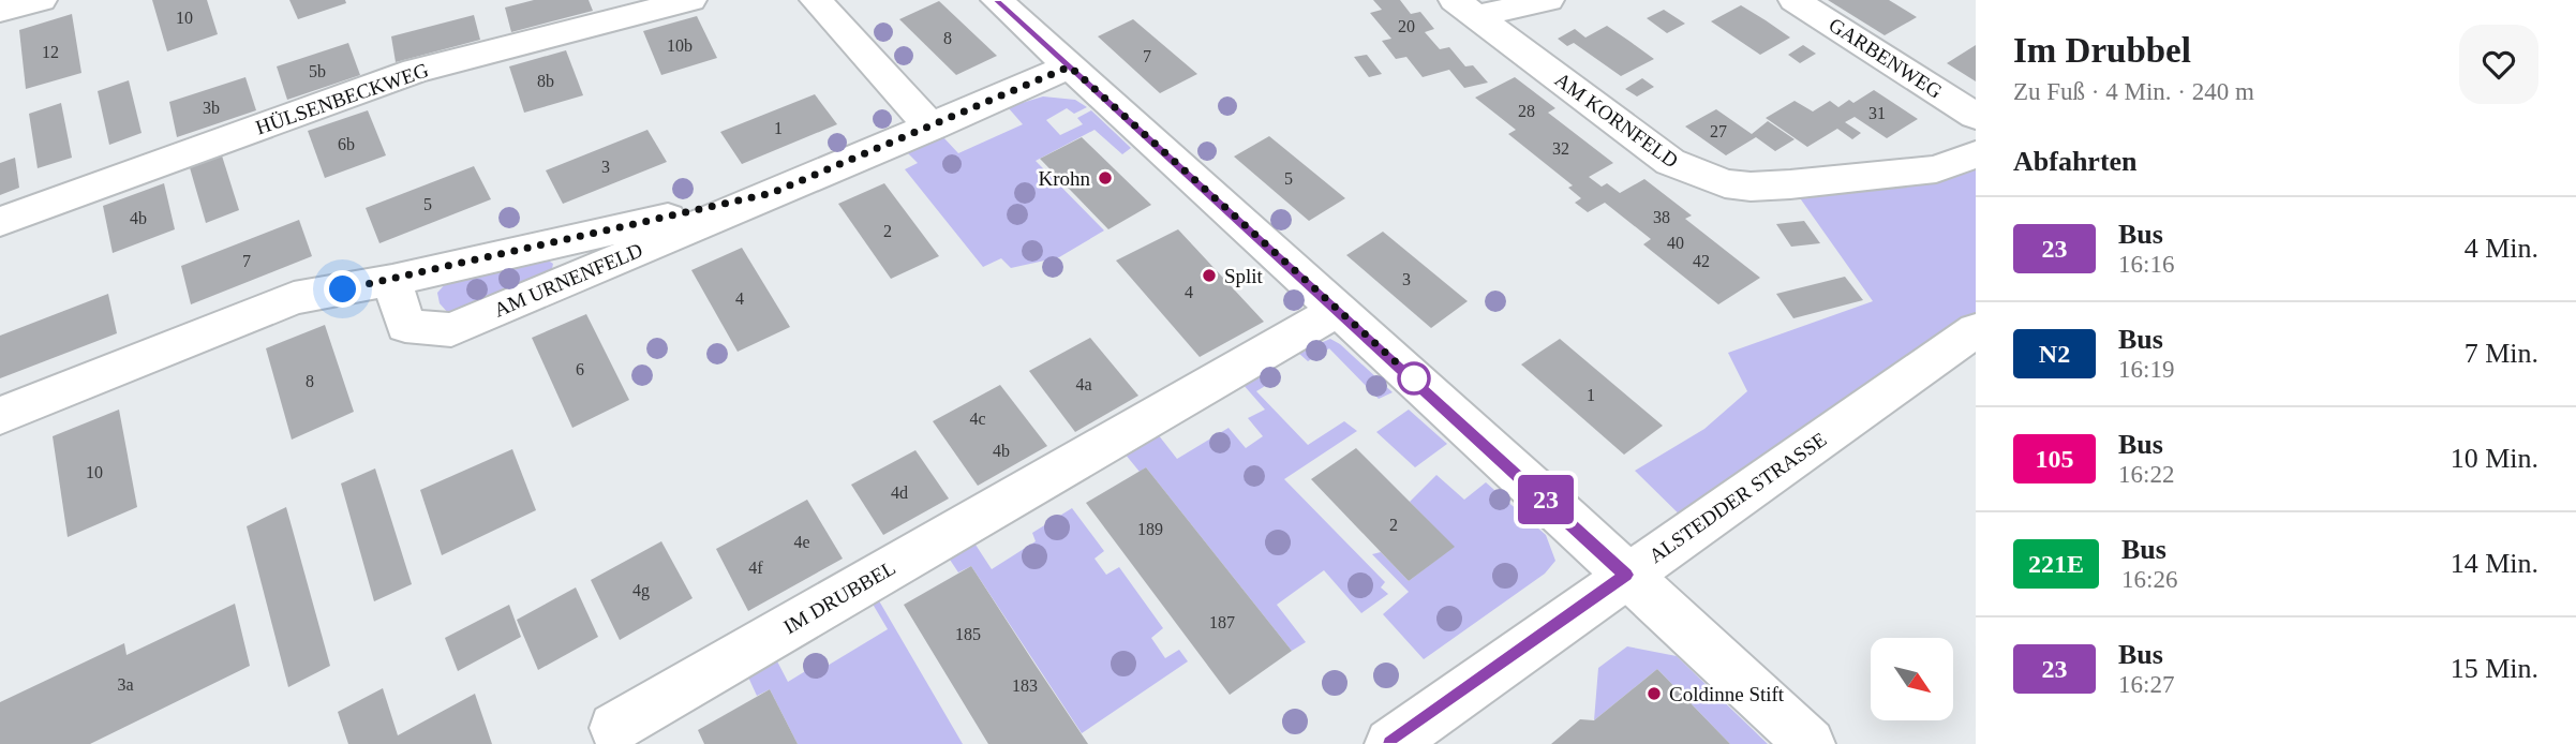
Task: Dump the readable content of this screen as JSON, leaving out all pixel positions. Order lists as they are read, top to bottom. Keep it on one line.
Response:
{"streets":{"street":["GARBENWEG","HÜLSENBECKWEG","AM KORNFELD","AM URNENFELD","ALSTEDDER STRASSE","IM DRUBBEL"]},"places":["Krohn","Split","Coldinne Stift"],"lines":["bus line 23"],"house_numbers":["10","20","8","10b","12","7","5b","8b","3b","28","31","1","27","6b","32","3","5","5","38","4b","2","40","7","42","3","4","4","6","8","4a","1","4c","4b","10","4d","2","189","4e","4f","4g","187","185","3a","183"],"north":"bottom right","page":{"on_map":"23","heading":[["Im Drubbel","Zu Fuß · 4 Min. · 240 m"],"Abfahrten"],"list":[{"mark":"23","name":"Bus","note":"16:16","value":"4 Min."},{"mark":"N2","name":"Bus","note":"16:19","value":"7 Min."},{"mark":"105","name":"Bus","note":"16:22","value":"10 Min."},{"mark":"221E","name":"Bus","note":"16:26","value":"14 Min."},{"mark":"23","name":"Bus","note":"16:27","value":"15 Min."}]}}
